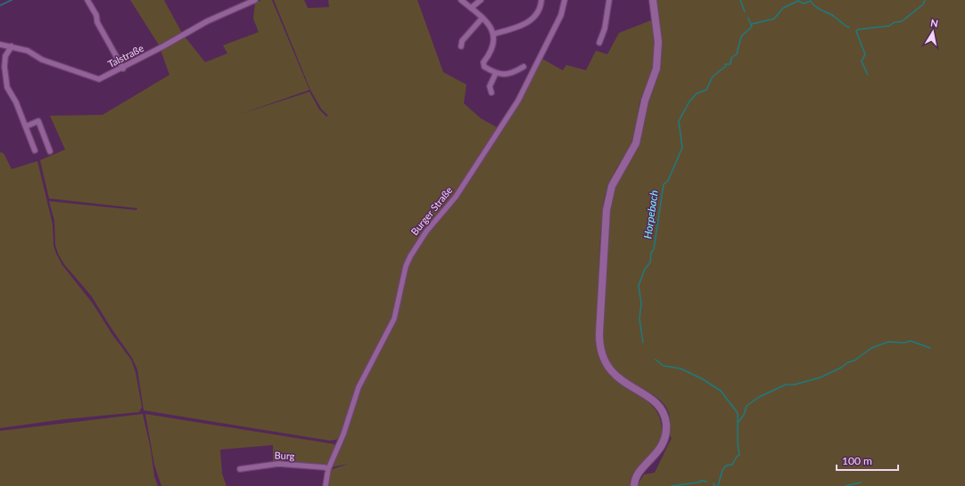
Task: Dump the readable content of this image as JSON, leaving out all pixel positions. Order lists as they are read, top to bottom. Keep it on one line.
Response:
{"streets":{"street":["Talstraße","Burger Straße","Burg"]},"crossings":[["Burger Straße","Burg"]],"water":["Horpebach"],"scale_bar":"100 m","north":"top"}
